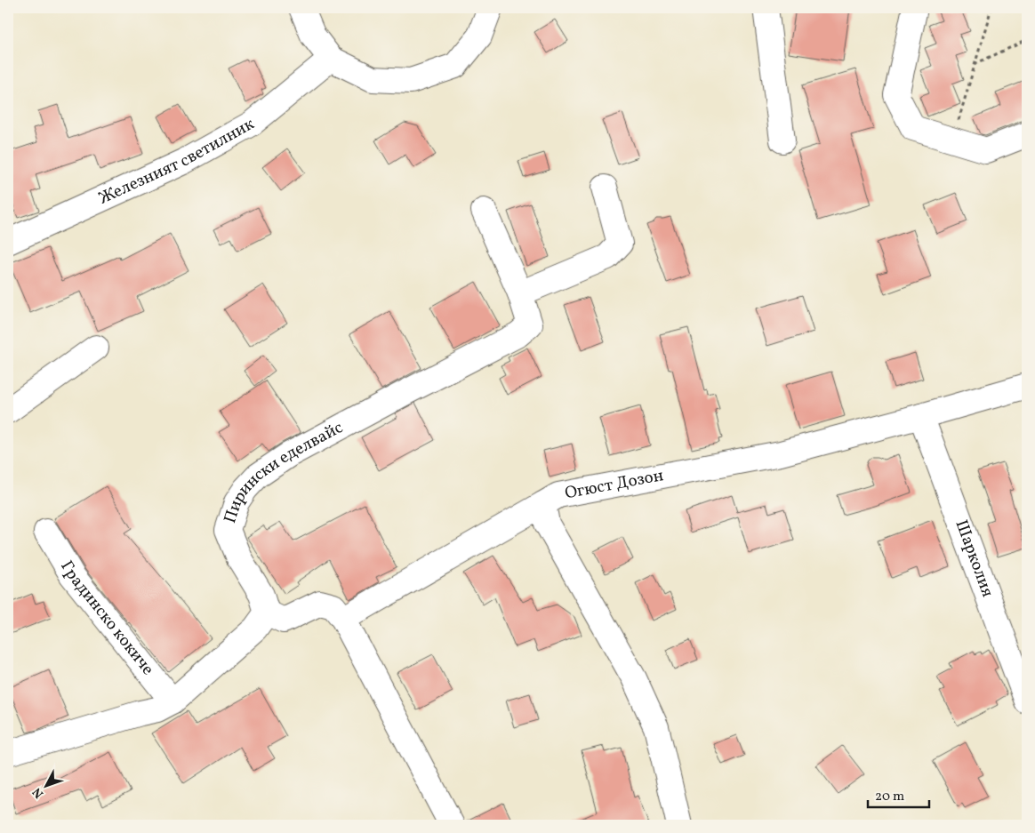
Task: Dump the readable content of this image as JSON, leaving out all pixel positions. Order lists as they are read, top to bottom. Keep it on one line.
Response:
{"streets":{"street":["Железният светилник","Пирински еделвайс","Огюст Дозон","Шарколия","Градинско кокиче"]},"crossings":[["Огюст Дозон","Шарколия"]],"scale_bar":"20 m","north":"bottom left"}
